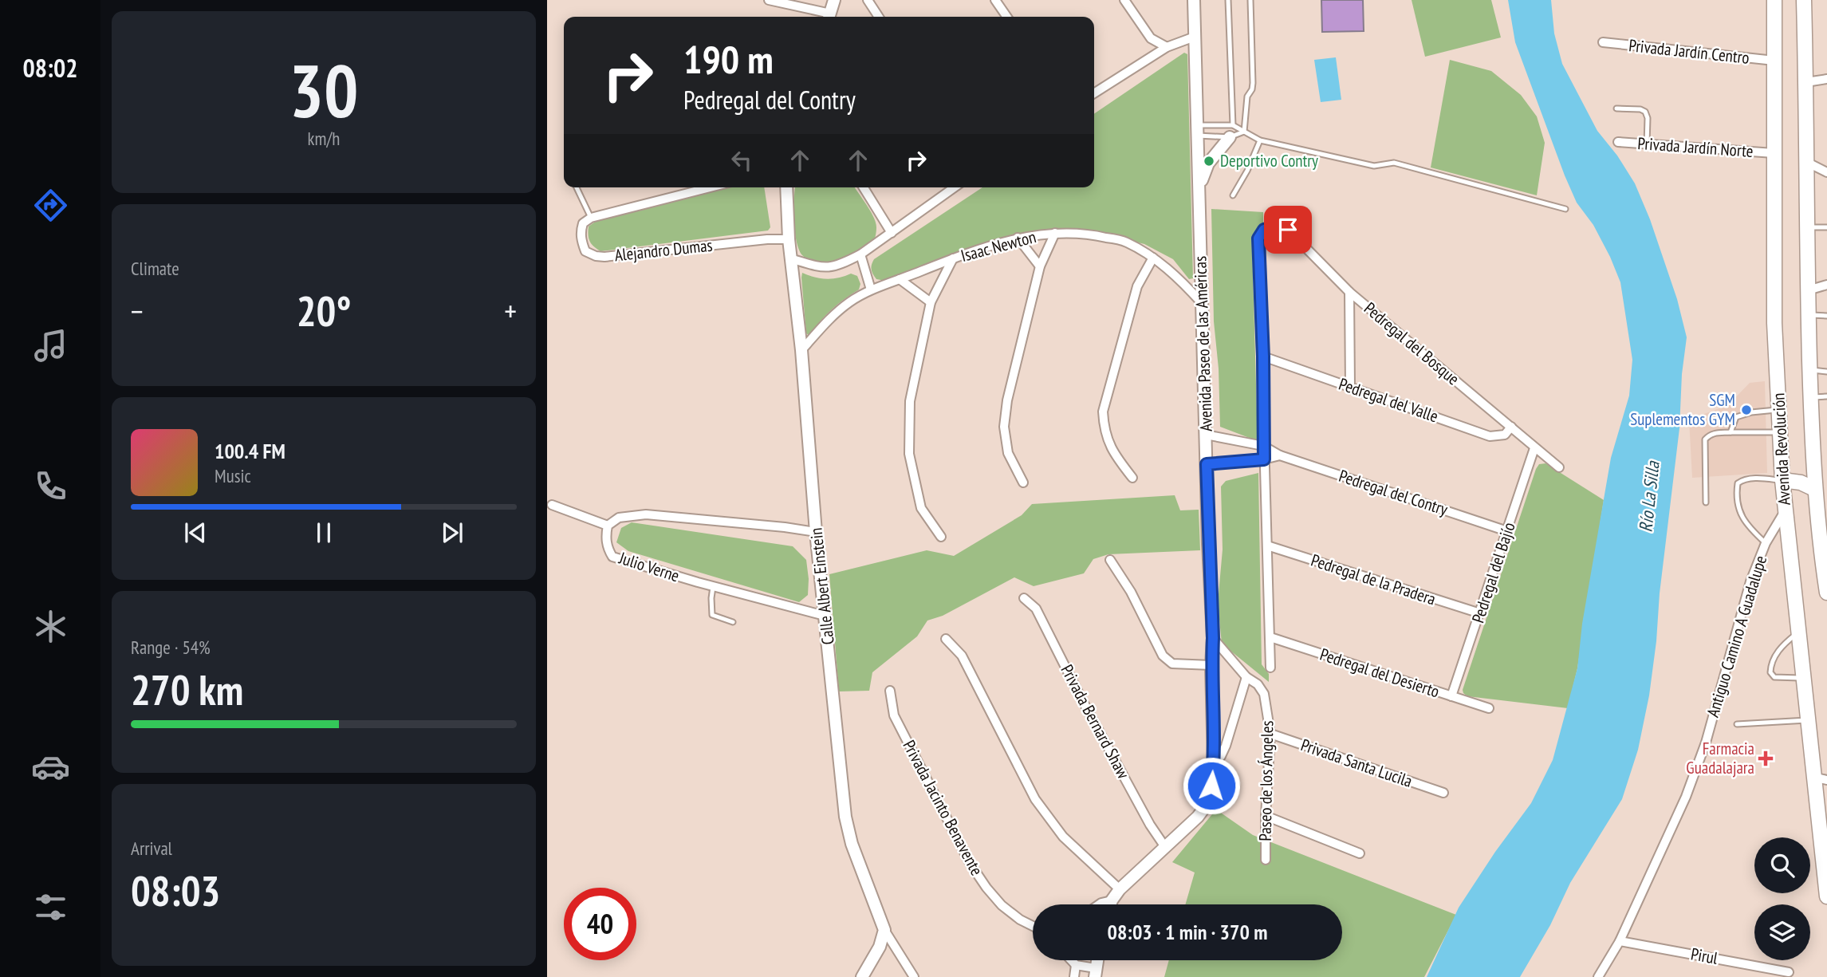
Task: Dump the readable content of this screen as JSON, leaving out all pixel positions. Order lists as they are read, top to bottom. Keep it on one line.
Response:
{"streets":{"main road":["Avenida Revolución"],"street":["Privada Jardín Centro","Privada Jardín Norte","Isaac Newton","Alejandro Dumas","Avenida Paseo de las Américas","Pedregal del Bosque","Pedregal del Valle","Pedregal del Contry","Julio Verne","Pedregal del Bajío","Pedregal de la Pradera","Calle Albert Einstein","Antiguo Camino A Guadalupe","Pedregal del Desierto","Privada Bernard Shaw","Privada Santa Lucila","Paseo de los Ángeles","Privada Jacinto Benavente","Pirul"]},"crossings":[["Privada Jardín Centro","Avenida Revolución"],["Privada Jardín Norte","Avenida Revolución"],["Isaac Newton","Avenida Paseo de las Américas"],["Isaac Newton","Calle Albert Einstein"],["Alejandro Dumas","Calle Albert Einstein"],["Avenida Paseo de las Américas","Pedregal del Contry"],["Avenida Paseo de las Américas","Privada Bernard Shaw"],["Avenida Paseo de las Américas","Paseo de los Ángeles"],["Pedregal del Bosque","Pedregal del Valle"],["Pedregal del Bosque","Pedregal del Bajío"],["Avenida Revolución","Antiguo Camino A Guadalupe"],["Pedregal del Contry","Pedregal del Bajío"],["Julio Verne","Calle Albert Einstein"],["Pedregal del Bajío","Pedregal de la Pradera"],["Pedregal del Bajío","Pedregal del Desierto"],["Antiguo Camino A Guadalupe","Pirul"],["Privada Santa Lucila","Paseo de los Ángeles"]],"water":["Río La Silla"],"places":{"other":["Deportivo Contry","SGM Suplementos GYM"],"health":["Farmacia Guadalajara"]},"page":{"tabs":"08:02","tile":[["30","km/h"],"Climate",["Range · 54%","270 km"],["Arrival","08:03"]],"turn":["190 m","Pedregal del Contry"],"heat":["−","20°","+"],"song":["100.4 FM","Music"],"limit":"40","trip":"08:03 · 1 min · 370 m"}}
